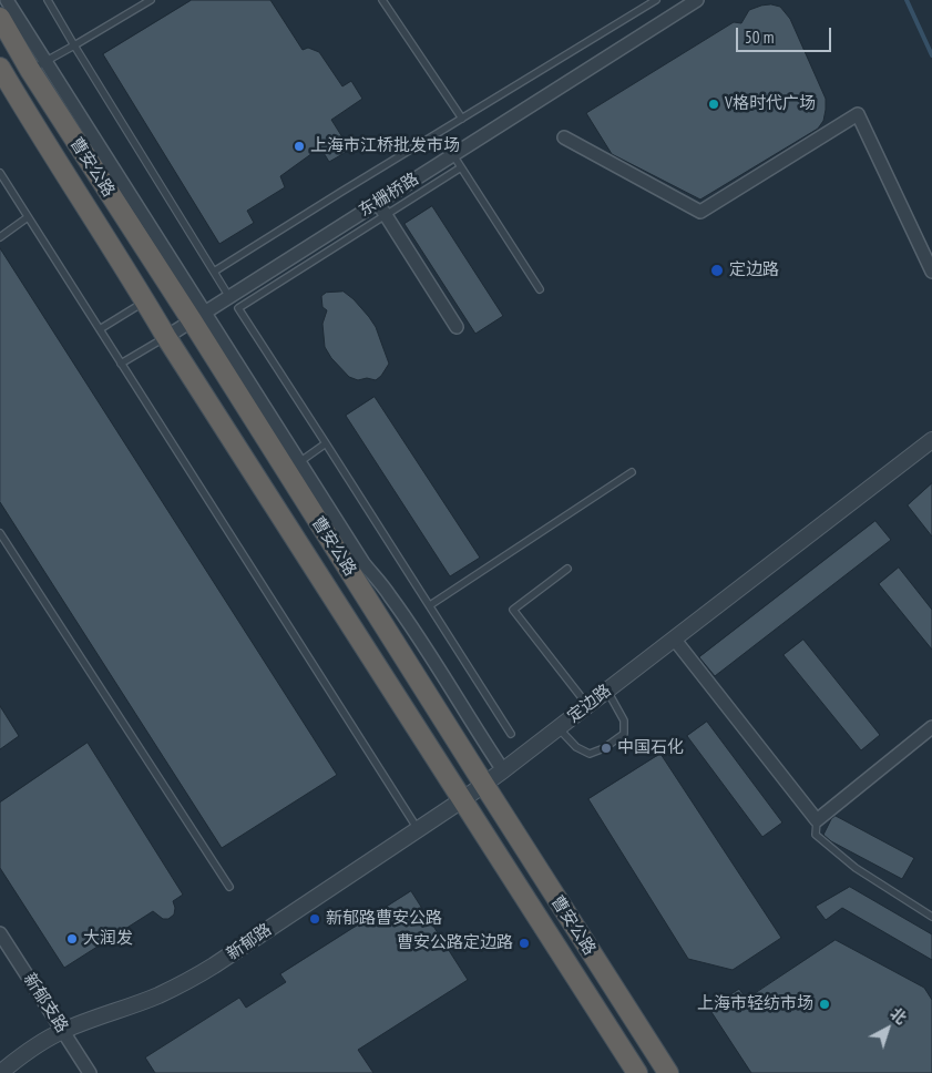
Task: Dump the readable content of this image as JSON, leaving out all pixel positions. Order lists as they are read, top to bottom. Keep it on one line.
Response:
{"streets":{"highway":["曹安公路"],"street":["东栅桥路","定边路","新郁路","新郁支路"]},"crossings":[["曹安公路","东栅桥路"],["曹安公路","定边路"],["曹安公路","新郁路"],["定边路","新郁路"],["新郁路","新郁支路"]],"places":["V格时代广场","上海市江桥批发市场","定边路","中国石化","新郁路曹安公路","大润发","曹安公路定边路","上海市轻纺市场"],"scale_bar":"50 m","north":"top right"}
